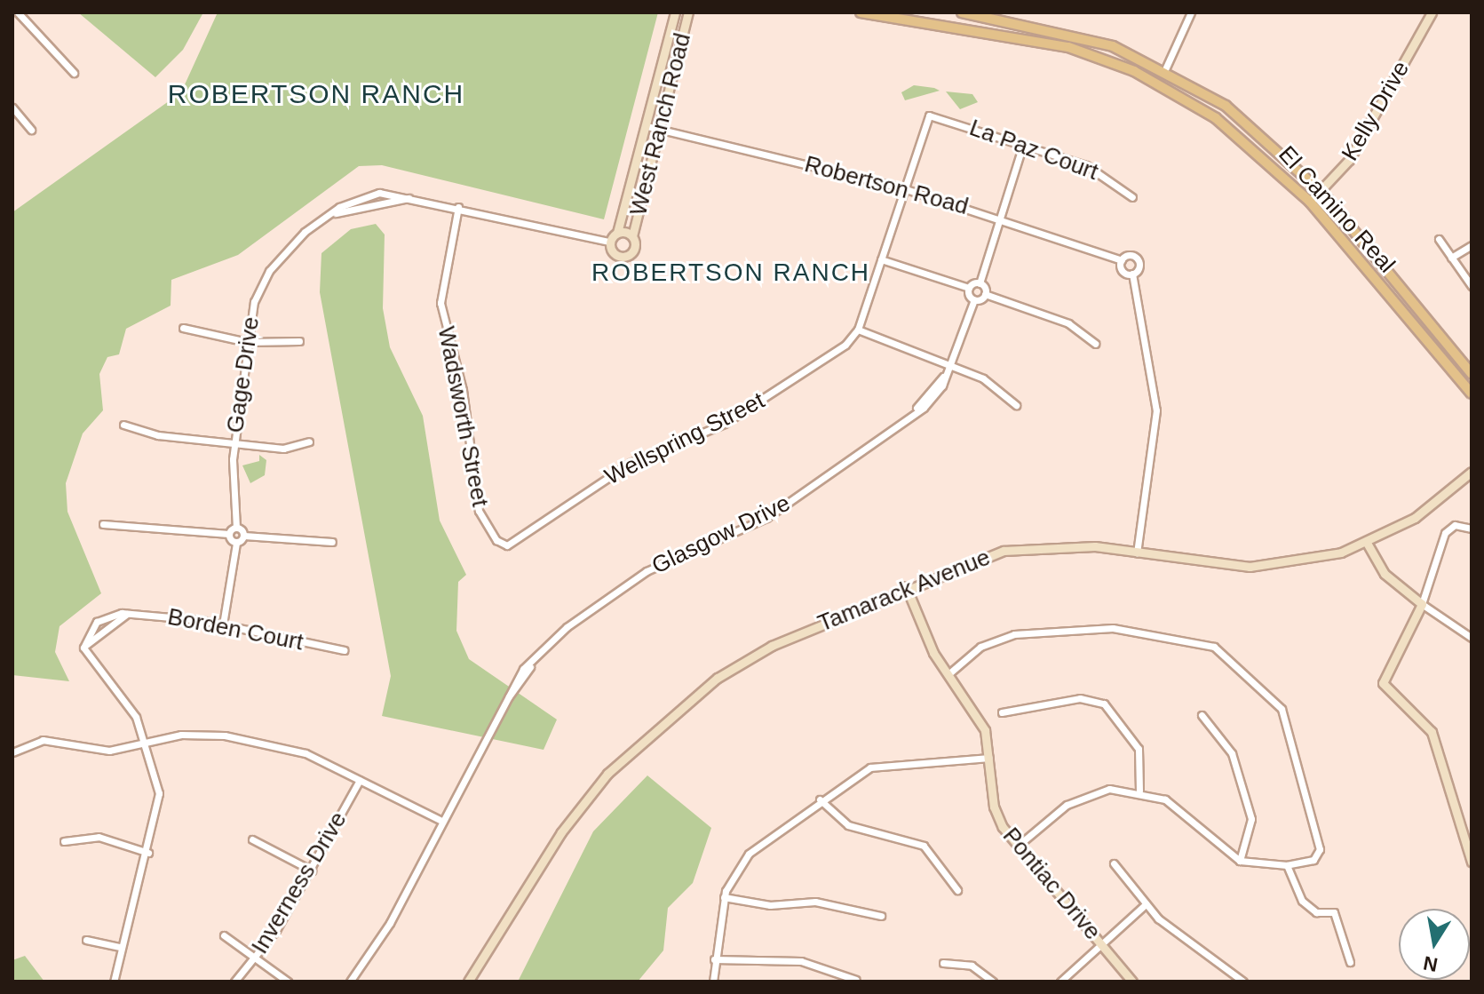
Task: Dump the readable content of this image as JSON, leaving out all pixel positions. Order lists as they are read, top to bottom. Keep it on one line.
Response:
{"streets":{"main road":["Kelly Drive","West Ranch Road","El Camino Real","Tamarack Avenue","Pontiac Drive"],"street":["La Paz Court","Robertson Road","Gage Drive","Wadsworth Street","Wellspring Street","Glasgow Drive","Borden Court","Inverness Drive"]},"crossings":[["Kelly Drive","El Camino Real"],["West Ranch Road","Robertson Road"],["West Ranch Road","Gage Drive"],["La Paz Court","Wellspring Street"],["Robertson Road","Wellspring Street"],["Gage Drive","Wadsworth Street"],["Wadsworth Street","Wellspring Street"],["Tamarack Avenue","Pontiac Drive"]],"districts":["ROBERTSON RANCH","ROBERTSON RANCH"],"north":"bottom"}
